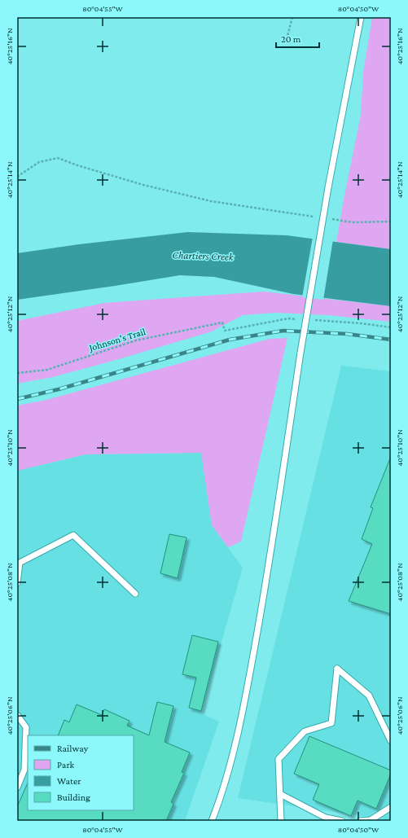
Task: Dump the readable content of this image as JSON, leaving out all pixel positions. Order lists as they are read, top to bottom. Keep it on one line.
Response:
{"streets":{"path":["Johnson's Trail"]},"water":["Chartiers Creek"],"legend":["Railway","Park","Water","Building"],"scale_bar":"20 m","coordinates":["80°04'55\"W","80°04'50\"W","40°25'16\"N","40°25'14\"N","40°25'12\"N","40°25'10\"N","40°25'08\"N","40°25'06\"N"]}
